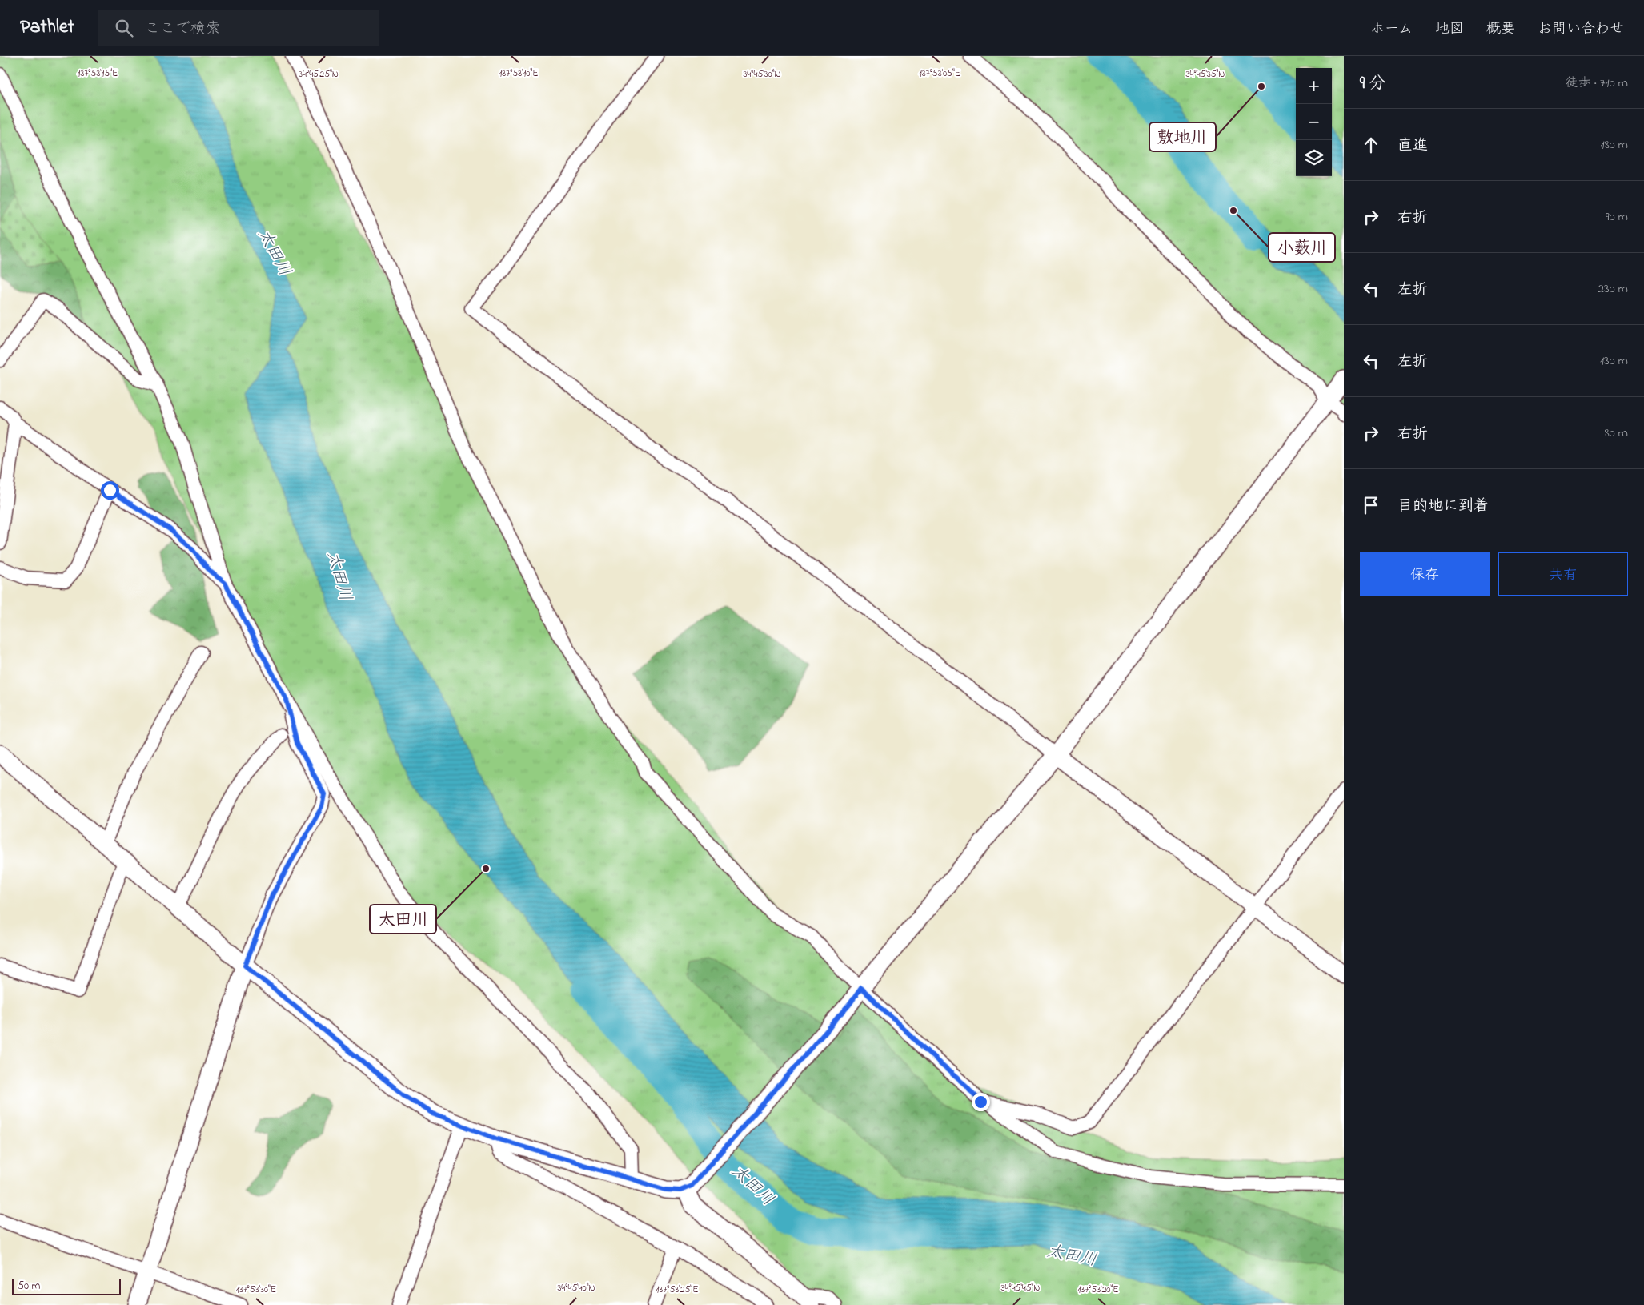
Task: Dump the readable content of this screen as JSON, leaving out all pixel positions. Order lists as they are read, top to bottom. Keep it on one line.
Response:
{"water":["太田川"],"places":["敷地川","小薮川","太田川"],"scale_bar":"50 m","page":{"header":"Pathlet","search":"ここで検索","nav":["ホーム","地図","概要","お問い合わせ"],"heading":["9 分","徒歩 · 710 m"],"map_buttons":["+","−"],"list":[["直進","180 m"],["右折","90 m"],["左折","230 m"],["左折","130 m"],["右折","80 m"],"目的地に到着"],"buttons":["保存","共有"],"scale":"50 m"},"coordinates":["137°53'15\"E","137°53'10\"E","137°53'05\"E","34°45'25\"N","34°45'30\"N","34°45'35\"N","34°45'40\"N","34°45'45\"N","137°53'30\"E","137°53'25\"E","137°53'20\"E"]}
